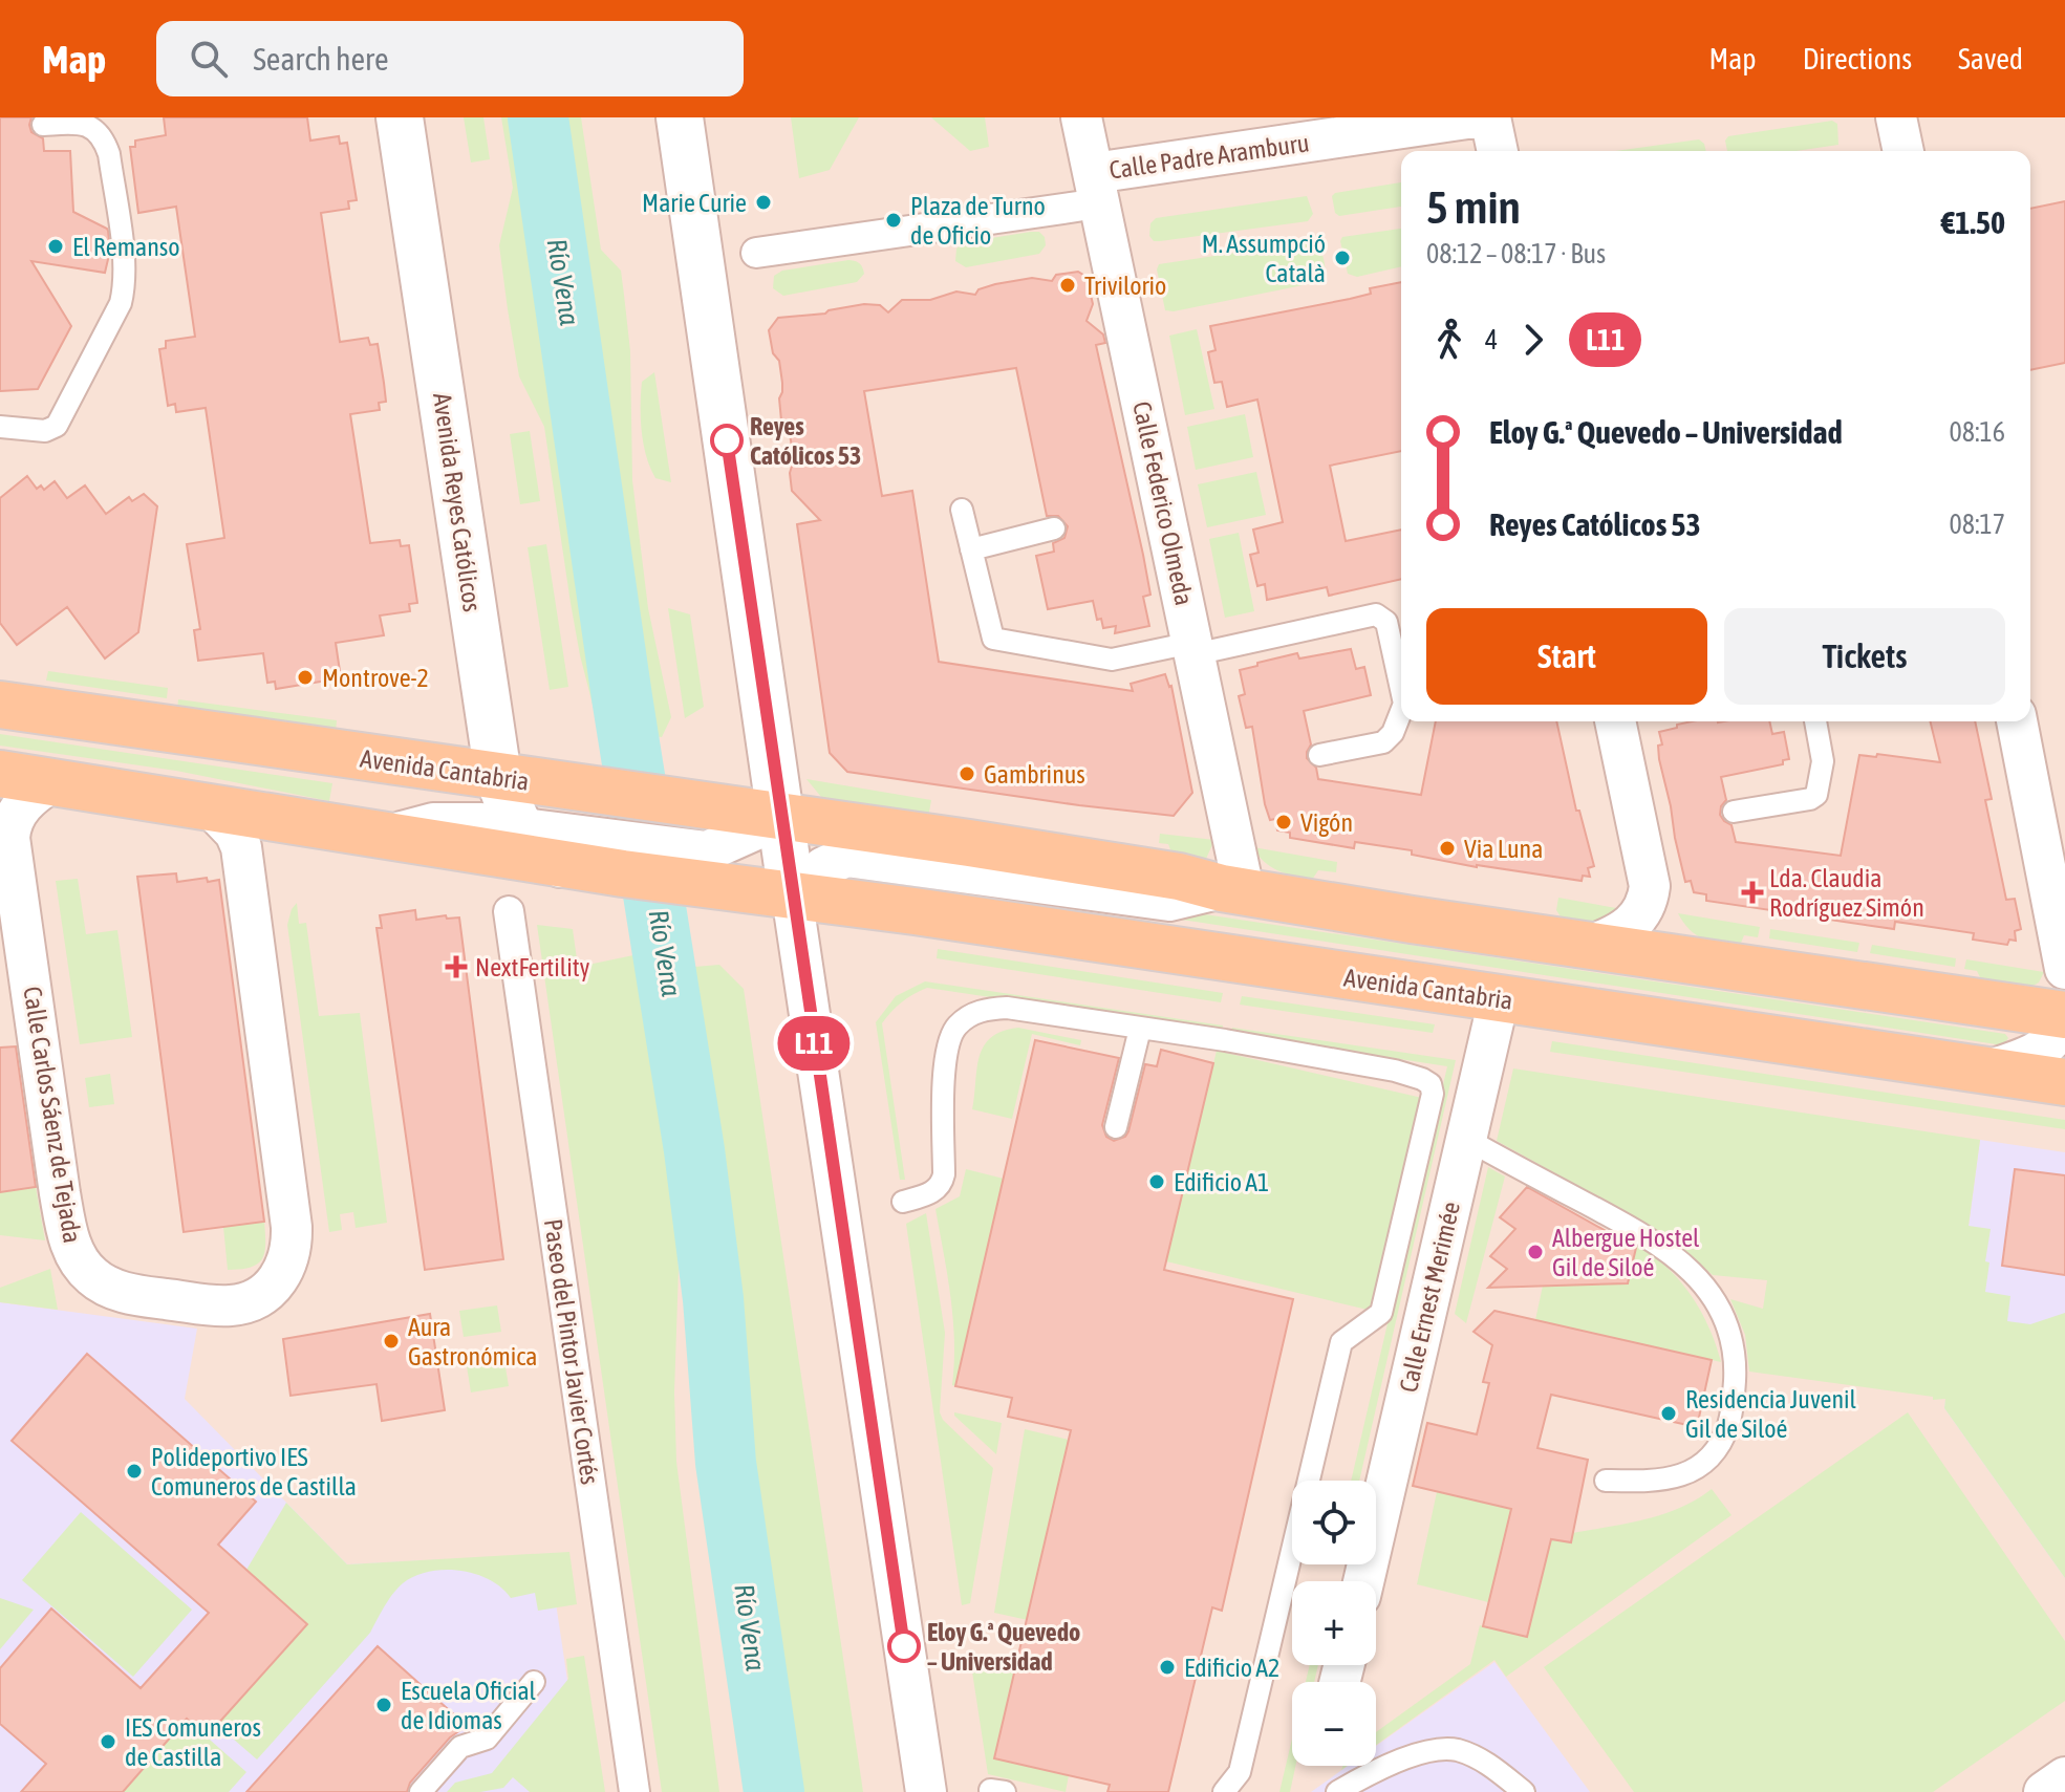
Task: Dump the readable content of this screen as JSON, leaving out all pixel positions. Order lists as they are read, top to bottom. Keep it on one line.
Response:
{"streets":{"main road":["Avenida Cantabria"],"street":["Calle Padre Aramburu","Avenida Reyes Católicos","Calle Federico Olmeda","Calle Carlos Sáenz de Tejada","Calle Ernest Merimée","Paseo del Pintor Javier Cortés"]},"crossings":[["Calle Padre Aramburu","Calle Federico Olmeda"],["Avenida Reyes Católicos","Avenida Cantabria"],["Calle Federico Olmeda","Avenida Cantabria"],["Avenida Cantabria","Calle Carlos Sáenz de Tejada"],["Avenida Cantabria","Calle Ernest Merimée"]],"water":["Río Vena"],"places":{"other":["Marie Curie","Plaza de Turno de Oficio","El Remanso","M. Assumpció Català","Trivilorio","Reyes Católicos 53","Montrove-2","Gambrinus","Vigón","Via Luna","Edificio A1","Albergue Hostel Gil de Siloé","Aura Gastronómica","Residencia Juvenil Gil de Siloé","Polideportivo IES Comuneros de Castilla","Eloy G.ª Quevedo – Universidad","Edificio A2","Escuela Oficial de Idiomas","IES Comuneros de Castilla"],"health":["Lda. Claudia Rodríguez Simón","NextFertility"]},"lines":["bus line L11"],"page":{"header":"Map","search":"Search here","nav":["Map","Directions","Saved"],"on_map":"L11","heading":["5 min","08:12 – 08:17 · Bus","€1.50"],"legs":["4","L11"],"list":[{"name":"Eloy G.ª Quevedo – Universidad","value":"08:16"},{"name":"Reyes Católicos 53","value":"08:17"}],"buttons":["Start","Tickets"],"map_buttons":["+","−"]}}
